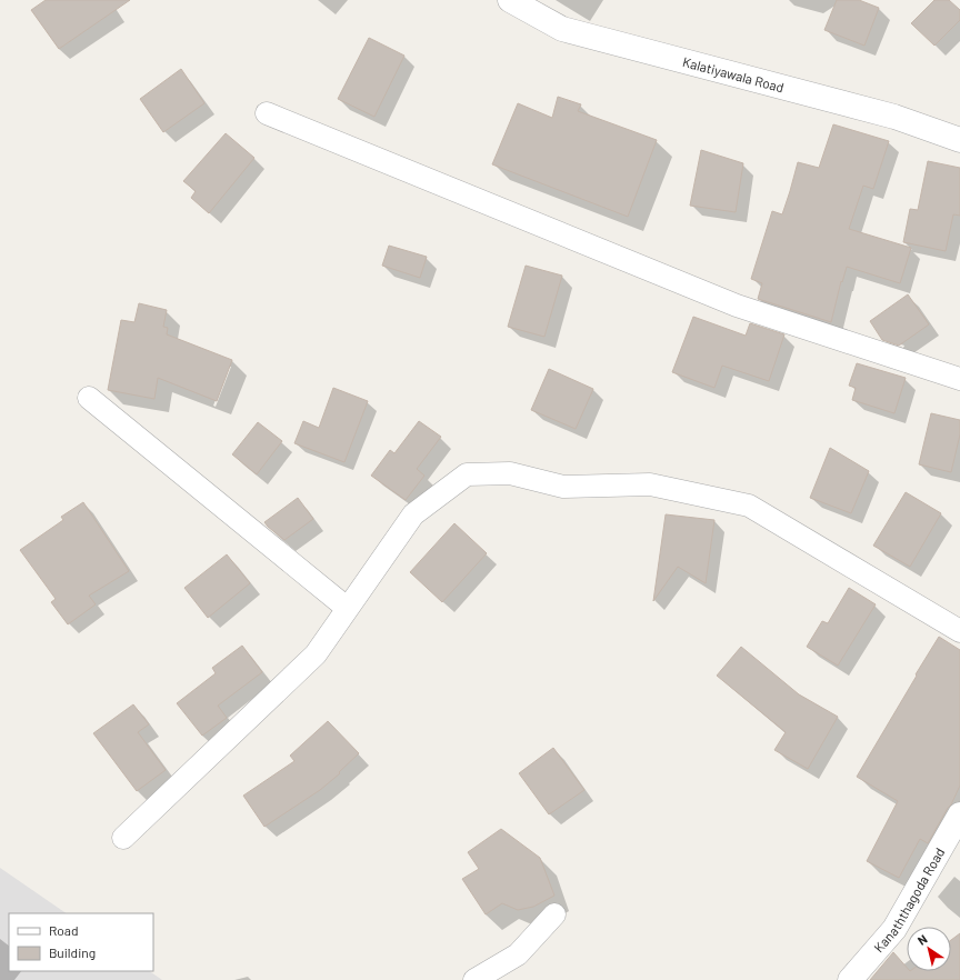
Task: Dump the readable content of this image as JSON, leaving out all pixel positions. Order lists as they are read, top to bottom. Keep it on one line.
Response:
{"streets":{"street":["Kalatiyawala Road","Kanaththagoda Road"]},"legend":["Road","Building"],"north":"top left"}
